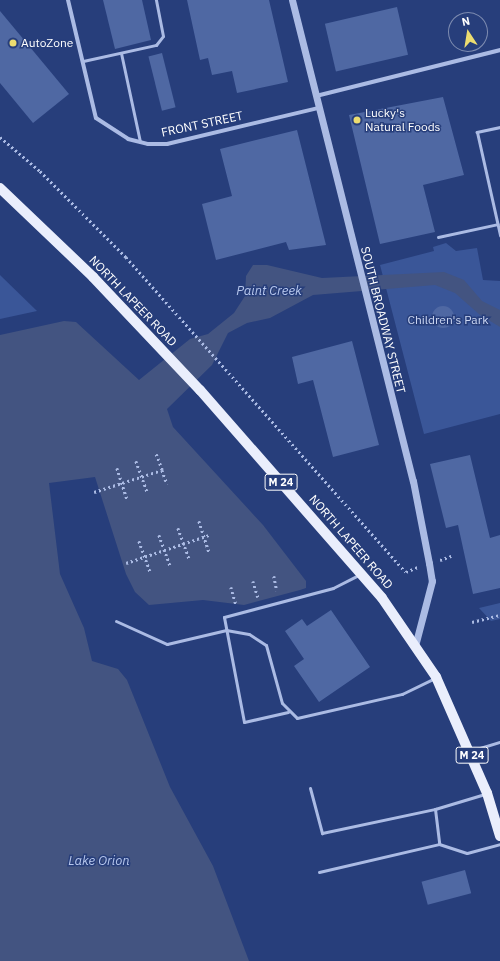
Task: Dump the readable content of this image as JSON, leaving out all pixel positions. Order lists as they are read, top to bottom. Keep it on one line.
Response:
{"streets":{"main road":["NORTH LAPEER ROAD","M 24"],"street":["FRONT STREET","SOUTH BROADWAY STREET"]},"crossings":[["FRONT STREET","SOUTH BROADWAY STREET"],["NORTH LAPEER ROAD","SOUTH BROADWAY STREET"]],"water":["Paint Creek","Lake Orion"],"parks":["Children's Park"],"places":["AutoZone","Lucky's Natural Foods"],"north":"top"}
